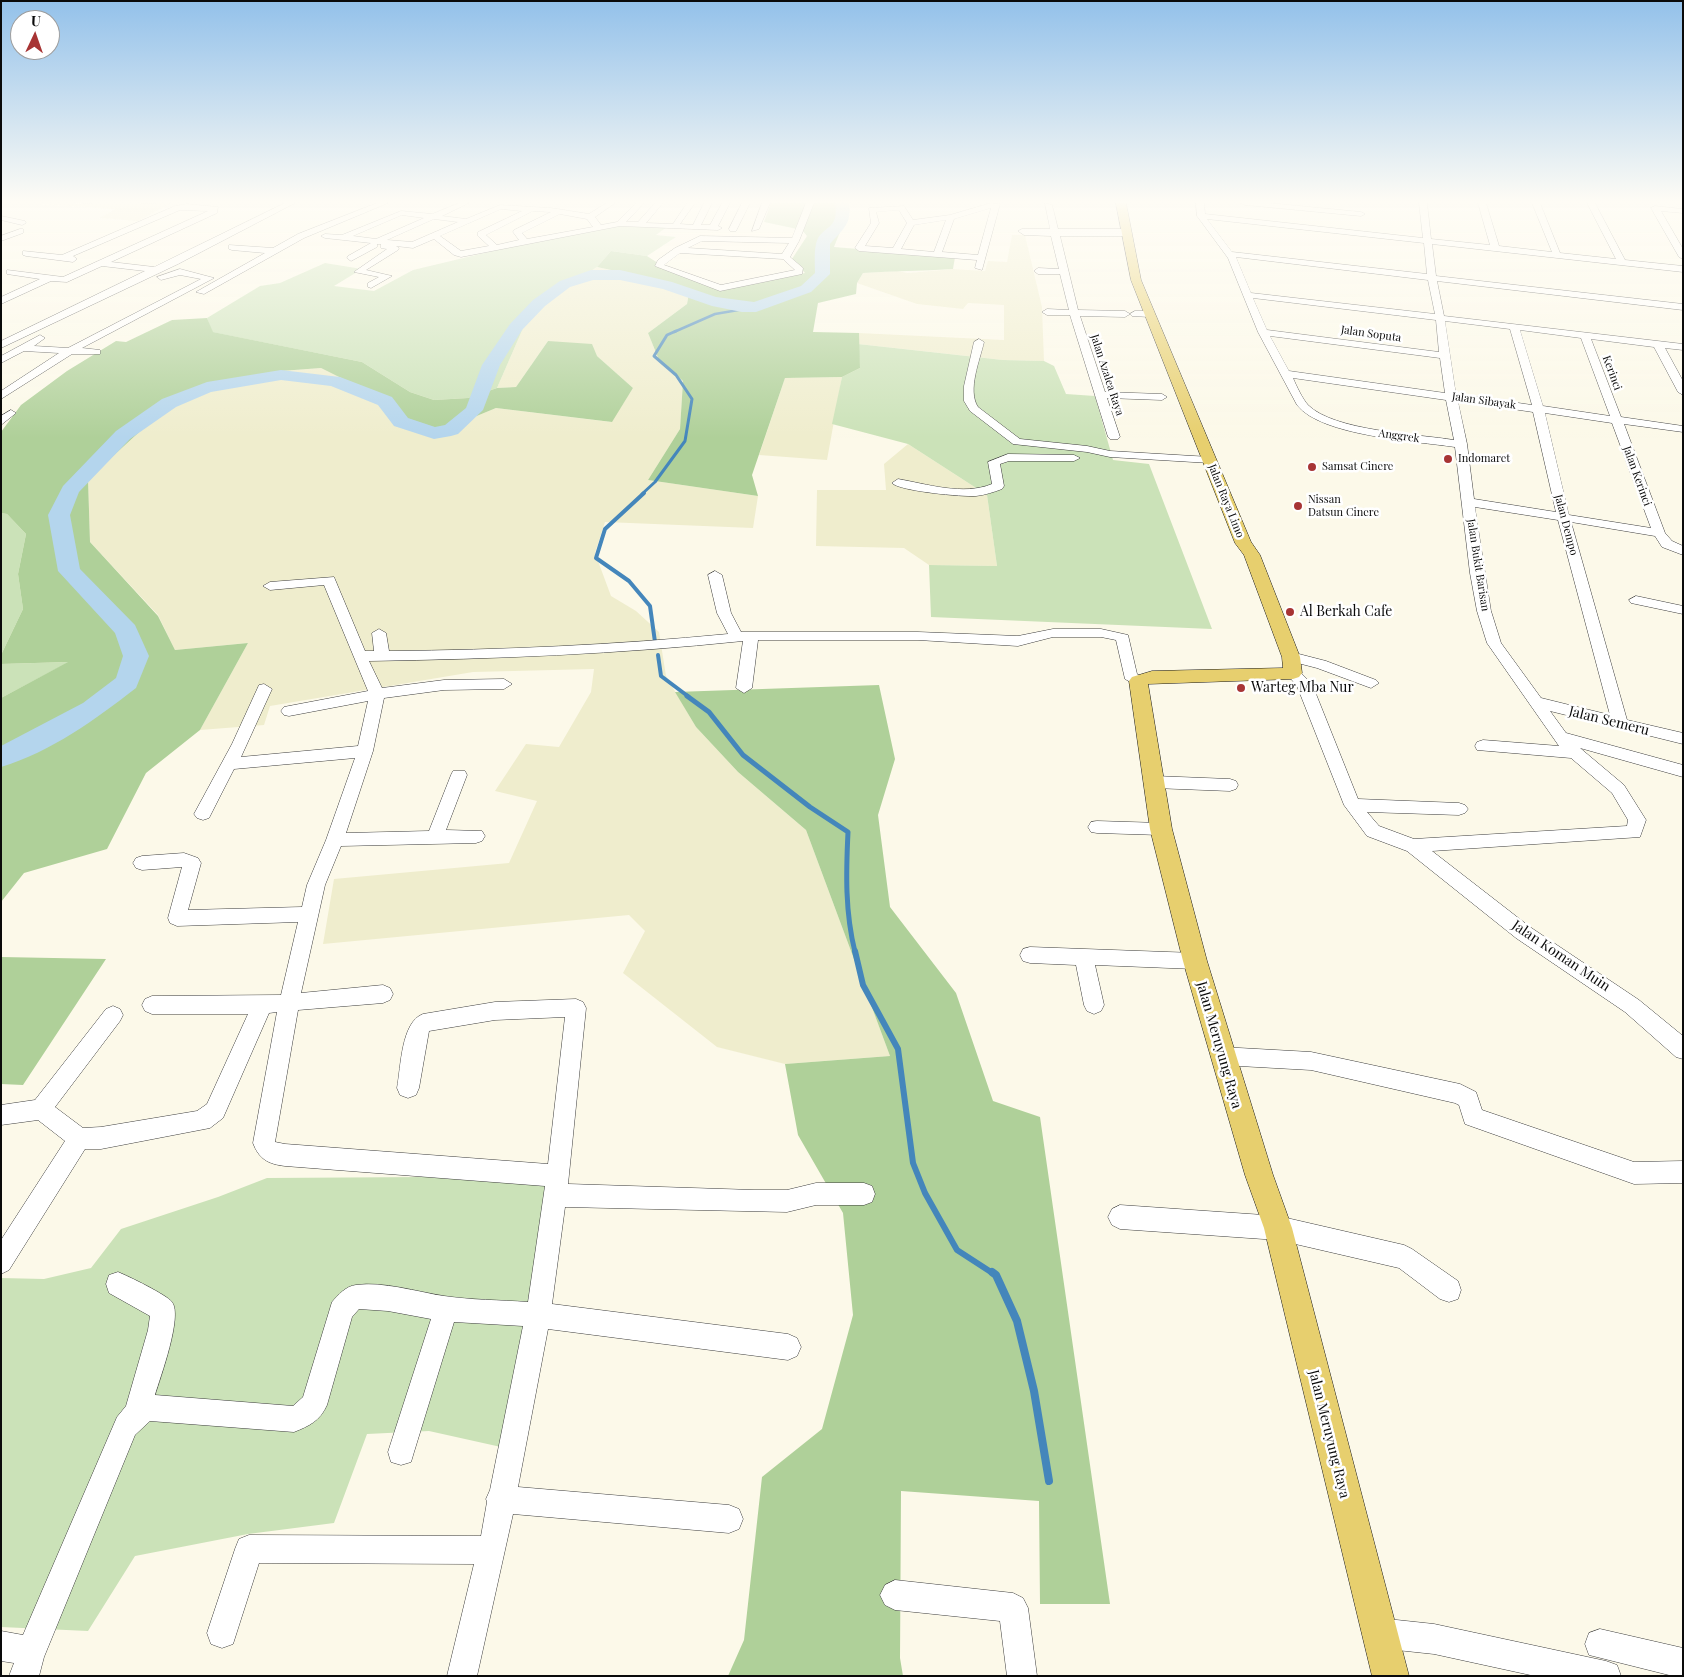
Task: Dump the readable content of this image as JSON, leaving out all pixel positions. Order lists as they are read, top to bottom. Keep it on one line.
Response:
{"streets":{"main road":["Jalan Raya Limo","Jalan Meruyung Raya"],"street":["Jalan Soputa","Kerinci","Jalan Azalea Raya","Jalan Sibayak","Anggrek","Jalan Kerinci","Jalan Dempo","Jalan Bukit Barisan","Jalan Semeru","Jalan Koman Muin"]},"crossings":[["Jalan Soputa","Anggrek"],["Jalan Soputa","Jalan Bukit Barisan"],["Kerinci","Jalan Sibayak"],["Kerinci","Jalan Kerinci"],["Jalan Sibayak","Anggrek"],["Jalan Sibayak","Jalan Kerinci"],["Jalan Sibayak","Jalan Dempo"],["Jalan Sibayak","Jalan Bukit Barisan"],["Anggrek","Jalan Bukit Barisan"],["Jalan Dempo","Jalan Semeru"],["Jalan Bukit Barisan","Jalan Semeru"],["Jalan Bukit Barisan","Jalan Koman Muin"]],"places":["Indomaret","Samsat Cinere","Nissan Datsun Cinere","Al Berkah Cafe","Warteg Mba Nur"],"north":"top"}
